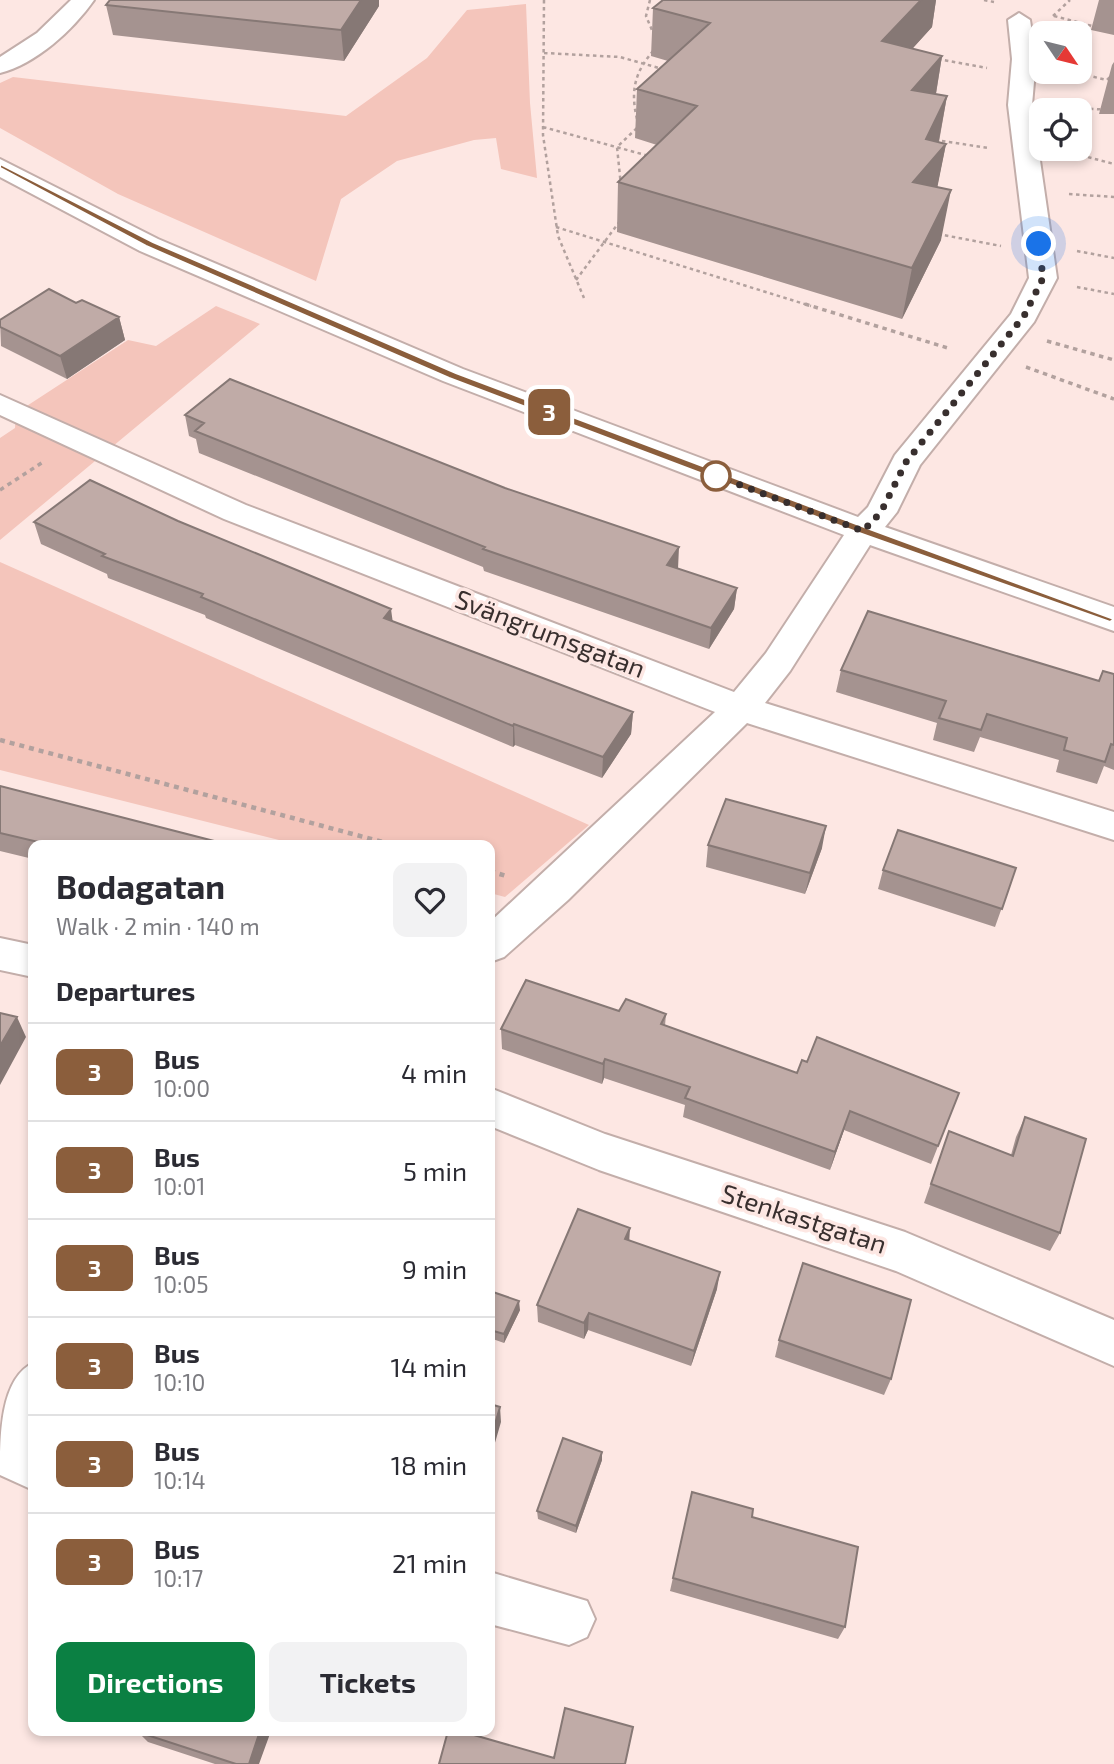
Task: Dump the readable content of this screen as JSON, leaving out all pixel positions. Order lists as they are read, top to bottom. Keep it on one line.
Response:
{"streets":{"street":["Svängrumsgatan","Stenkastgatan"]},"lines":["bus line 3"],"north":"bottom right","page":{"on_map":"3","heading":[["Bodagatan","Walk · 2 min · 140 m"],"Departures"],"list":[{"mark":"3","name":"Bus","note":"10:00","value":"4 min"},{"mark":"3","name":"Bus","note":"10:01","value":"5 min"},{"mark":"3","name":"Bus","note":"10:05","value":"9 min"},{"mark":"3","name":"Bus","note":"10:10","value":"14 min"},{"mark":"3","name":"Bus","note":"10:14","value":"18 min"},{"mark":"3","name":"Bus","note":"10:17","value":"21 min"}],"buttons":["Directions","Tickets"]}}
